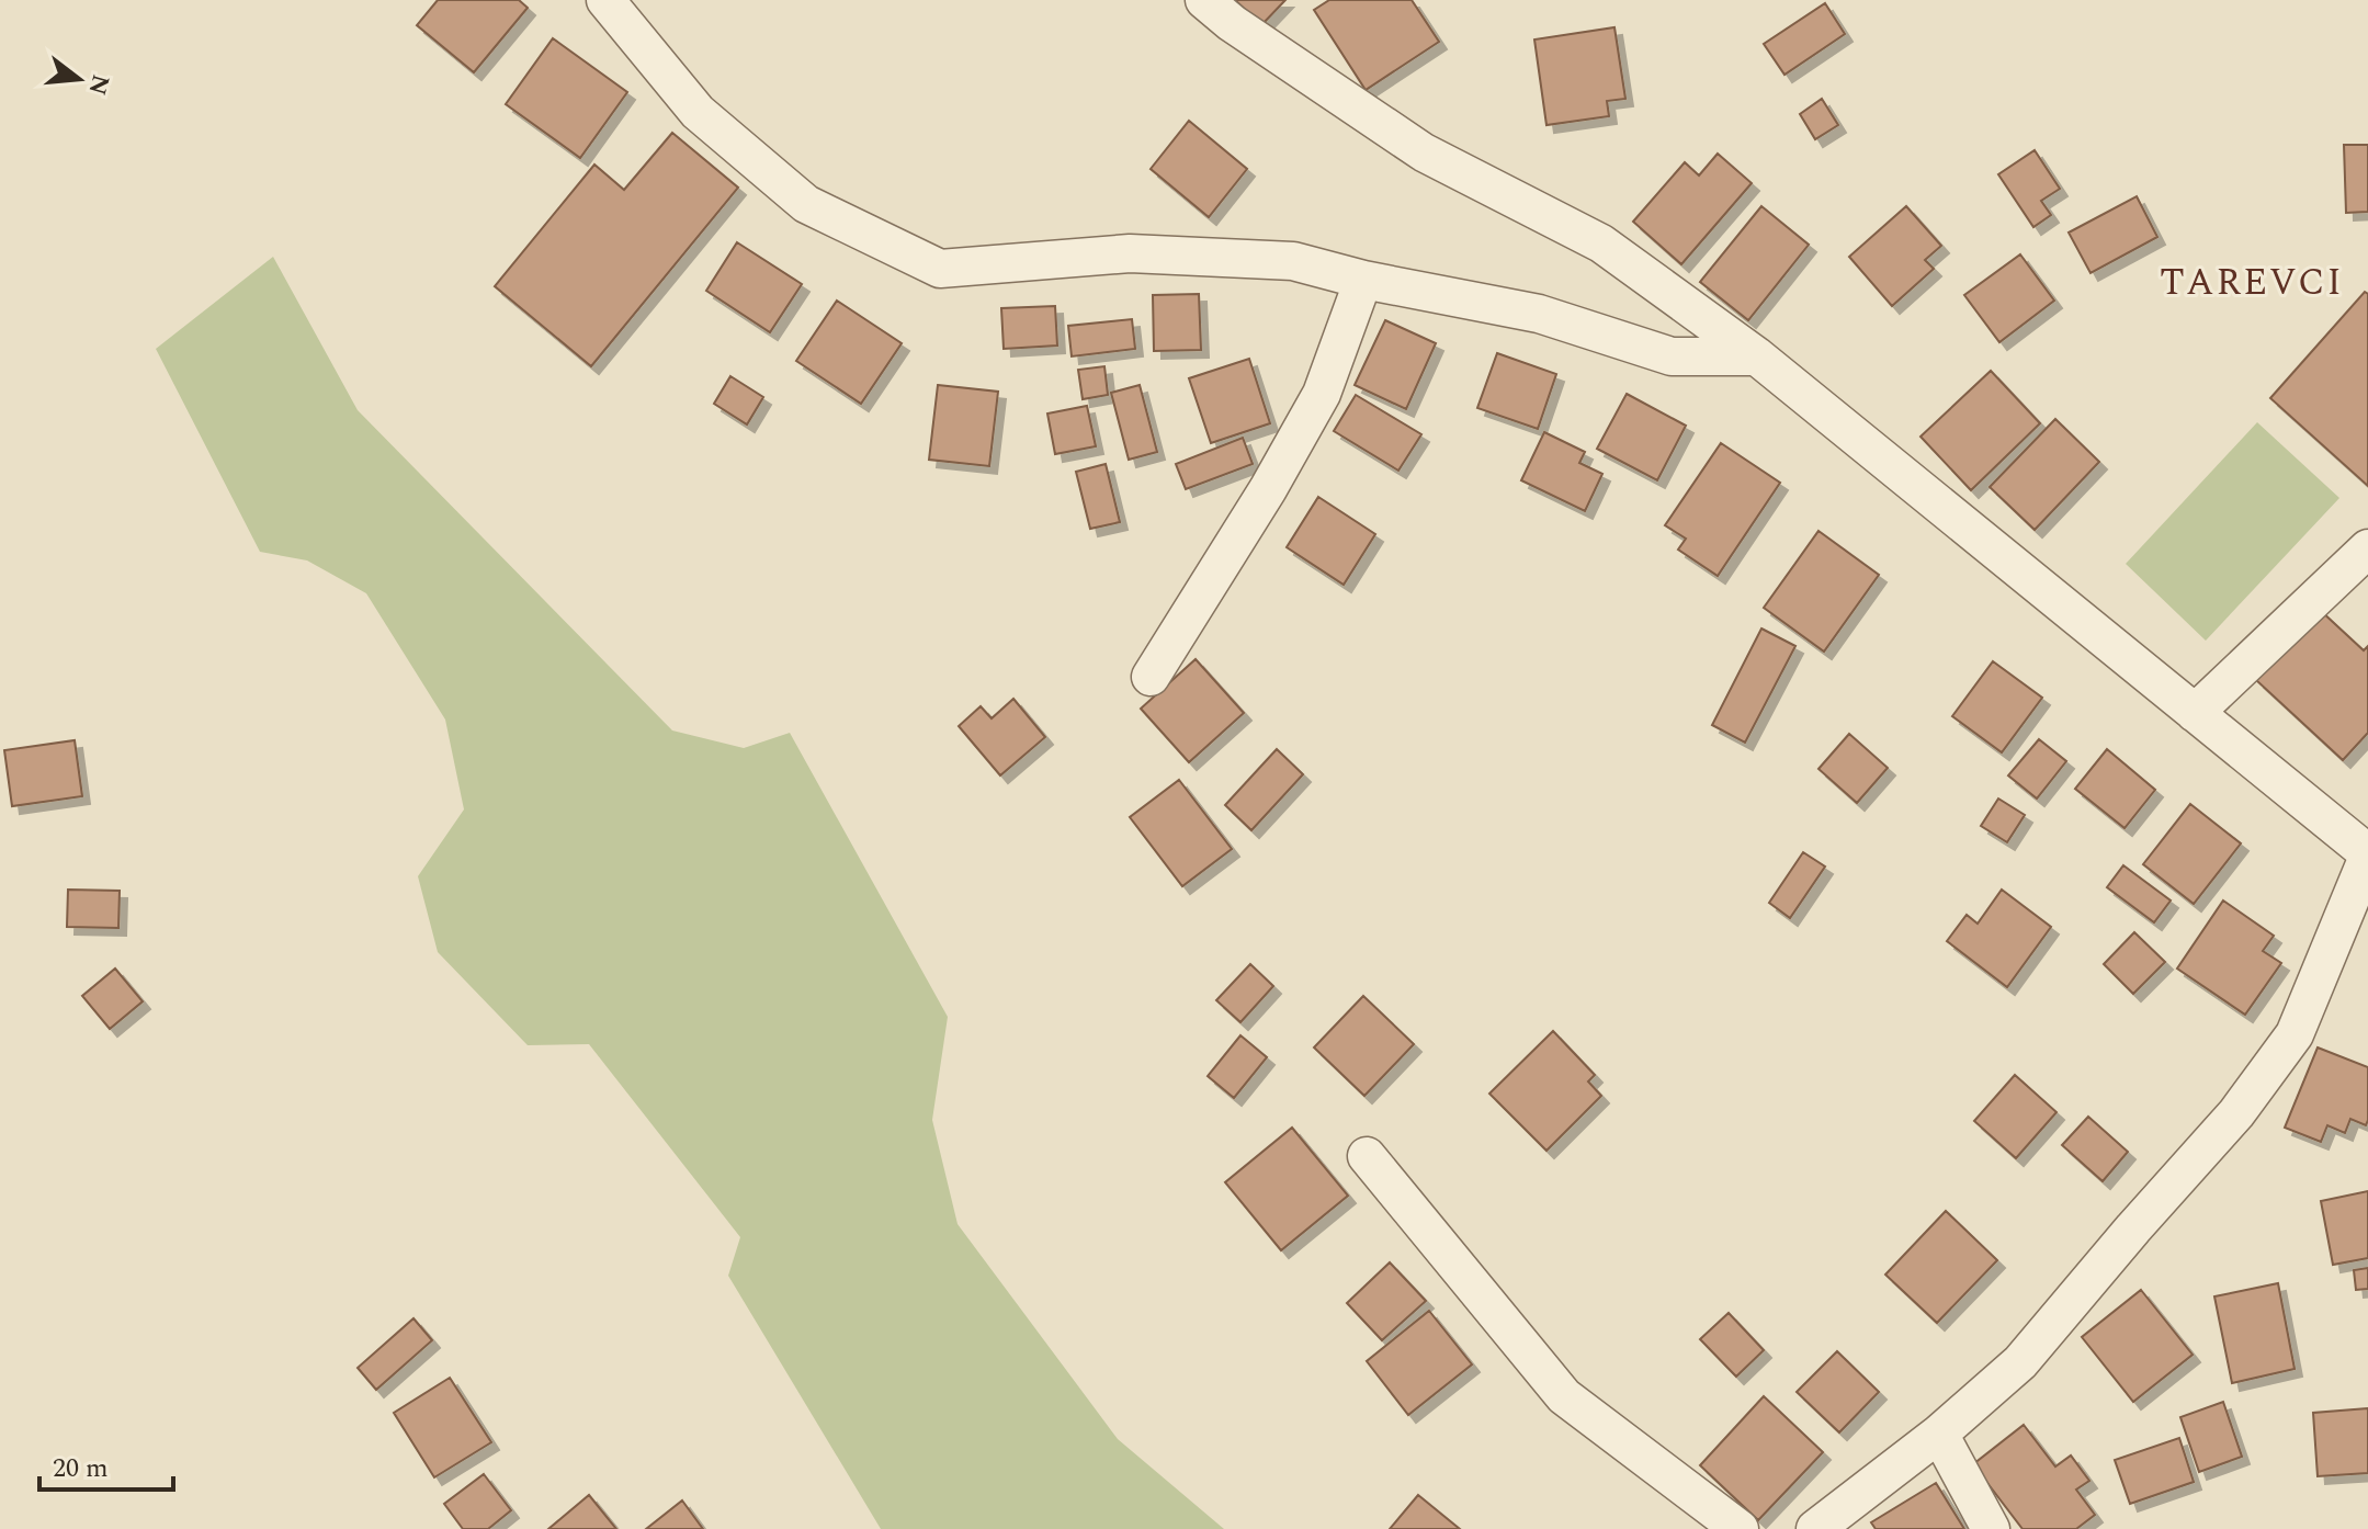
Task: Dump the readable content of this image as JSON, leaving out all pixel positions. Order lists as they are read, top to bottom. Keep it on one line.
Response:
{"districts":["TAREVCI"],"scale_bar":"20 m","north":"right"}
